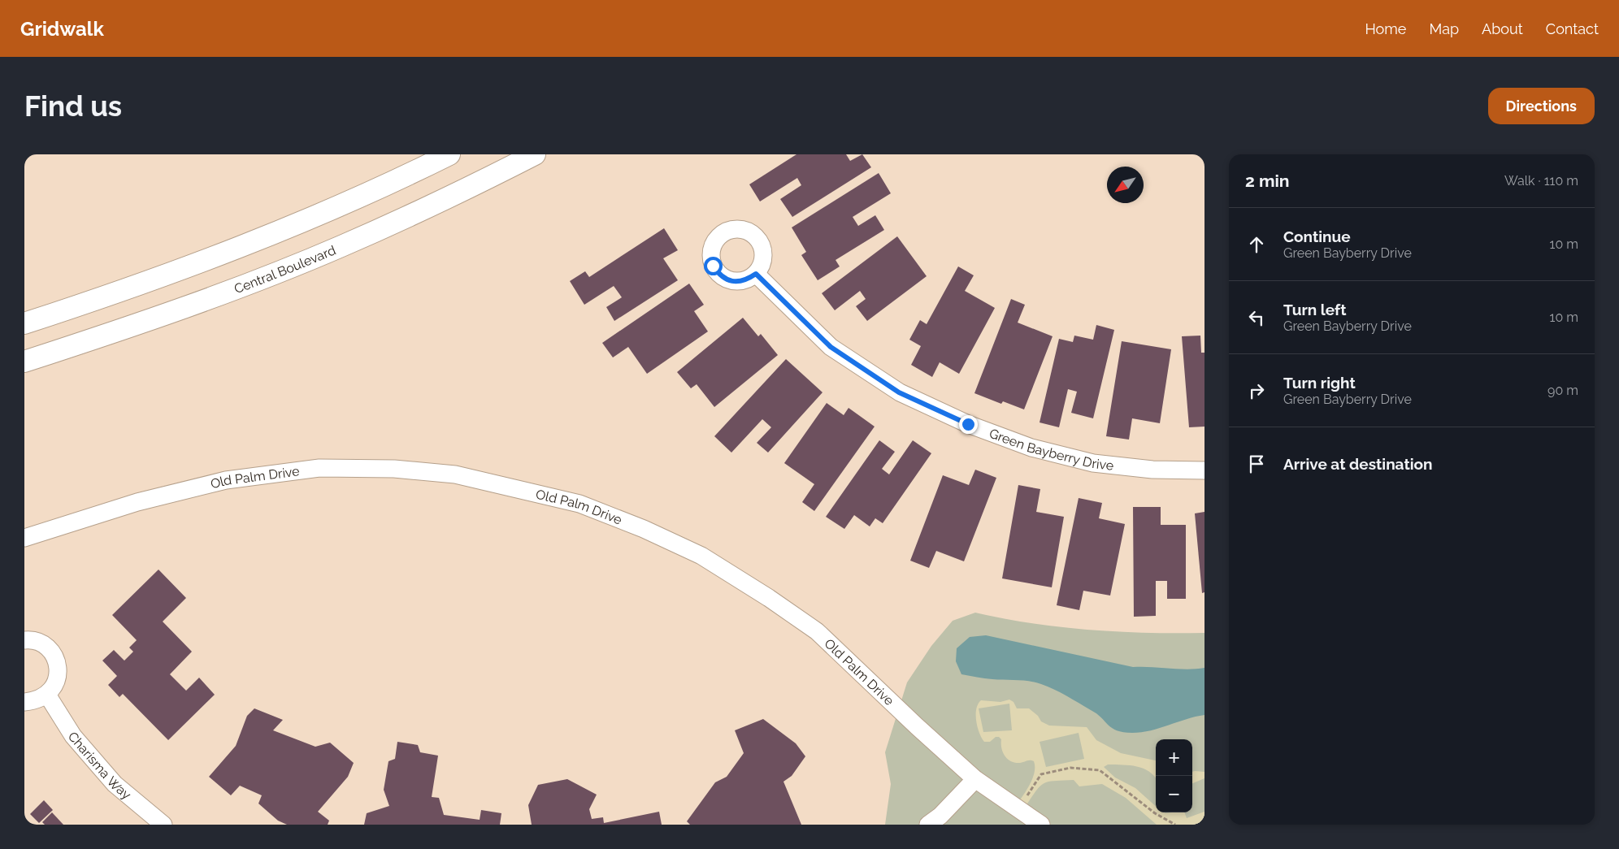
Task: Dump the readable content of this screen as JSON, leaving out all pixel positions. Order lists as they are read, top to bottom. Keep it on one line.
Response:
{"streets":{"street":["Central Boulevard","Green Bayberry Drive","Old Palm Drive","Charisma Way"]},"north":"bottom left","page":{"header":"Gridwalk","nav":["Home","Map","About","Contact"],"buttons":"Directions","title":"Find us","heading":["2 min","Walk · 110 m"],"list":[["Continue","Green Bayberry Drive","10 m"],["Turn left","Green Bayberry Drive","10 m"],["Turn right","Green Bayberry Drive","90 m"],"Arrive at destination"],"map_buttons":["+","−"]}}
